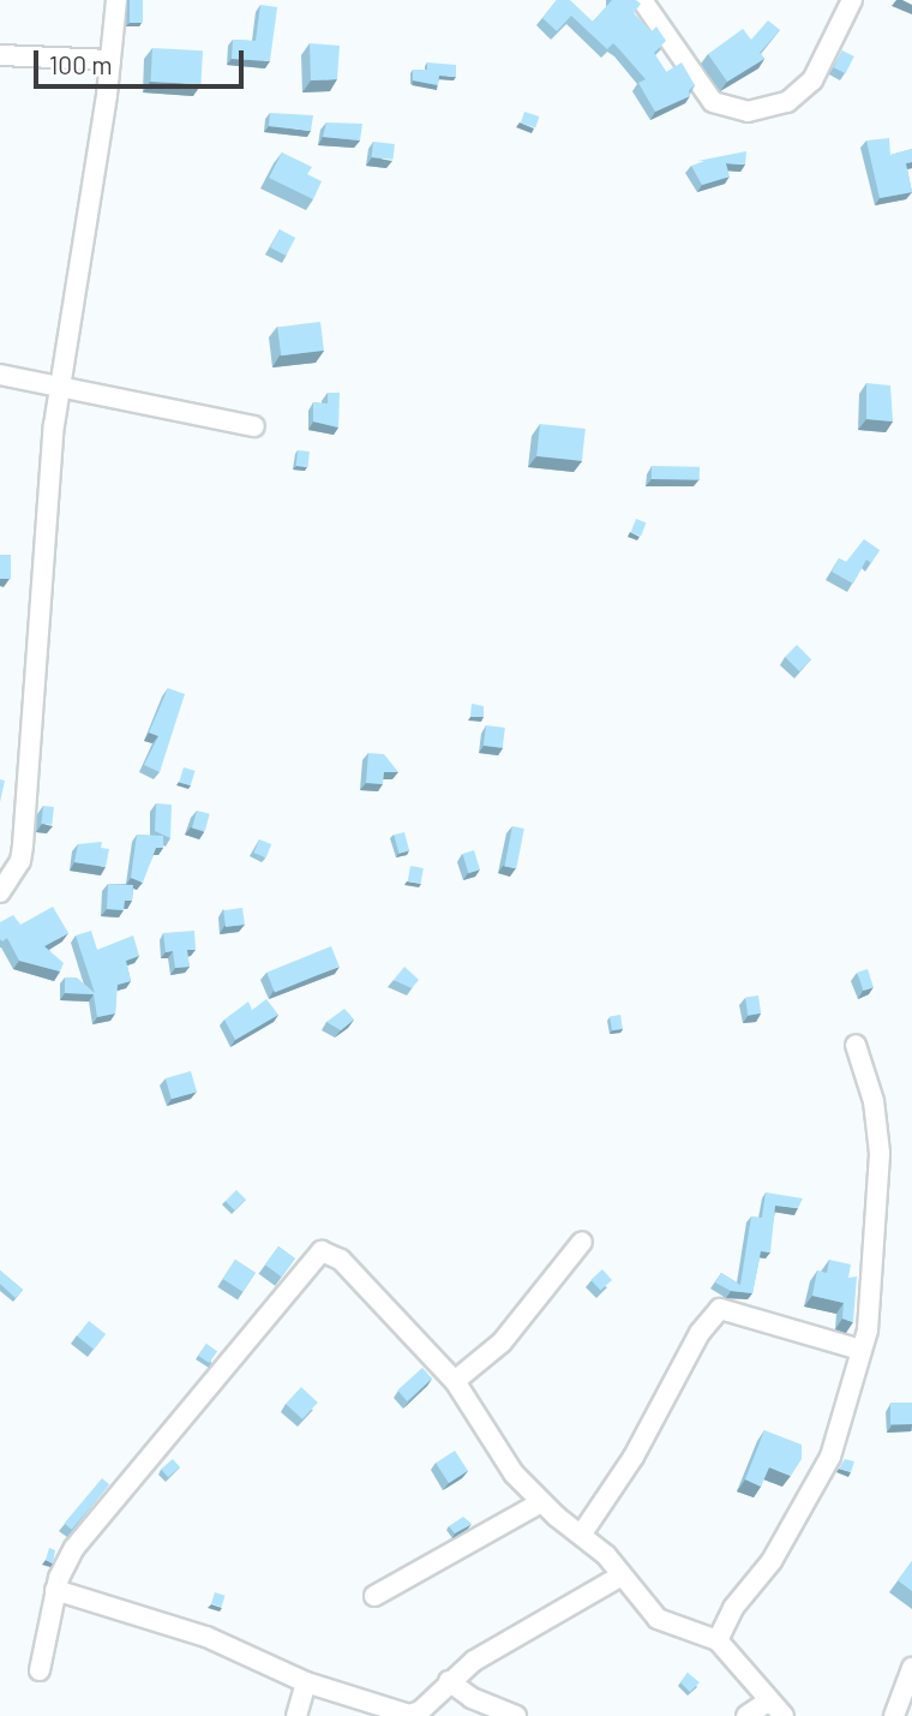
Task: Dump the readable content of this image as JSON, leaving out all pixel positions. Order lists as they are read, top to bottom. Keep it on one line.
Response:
{"scale_bar":"100 m"}
